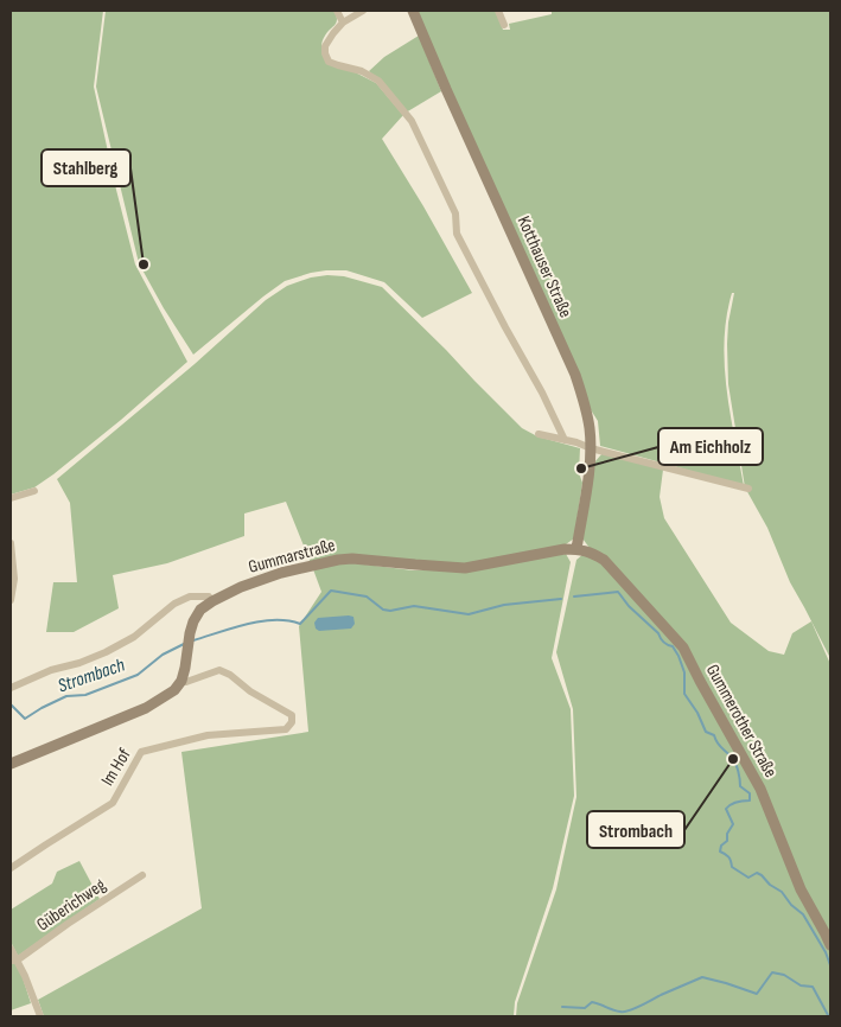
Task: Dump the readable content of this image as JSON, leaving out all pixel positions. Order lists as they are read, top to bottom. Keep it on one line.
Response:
{"streets":{"street":["Kotthauser Straße","Gummarstraße","Gummerother Straße","Im Hof","Güberichweg"]},"crossings":[["Kotthauser Straße","Gummarstraße"],["Kotthauser Straße","Gummerother Straße"],["Gummarstraße","Gummerother Straße"],["Gummarstraße","Im Hof"]],"water":["Strombach"],"places":["Stahlberg","Am Eichholz","Strombach"]}
